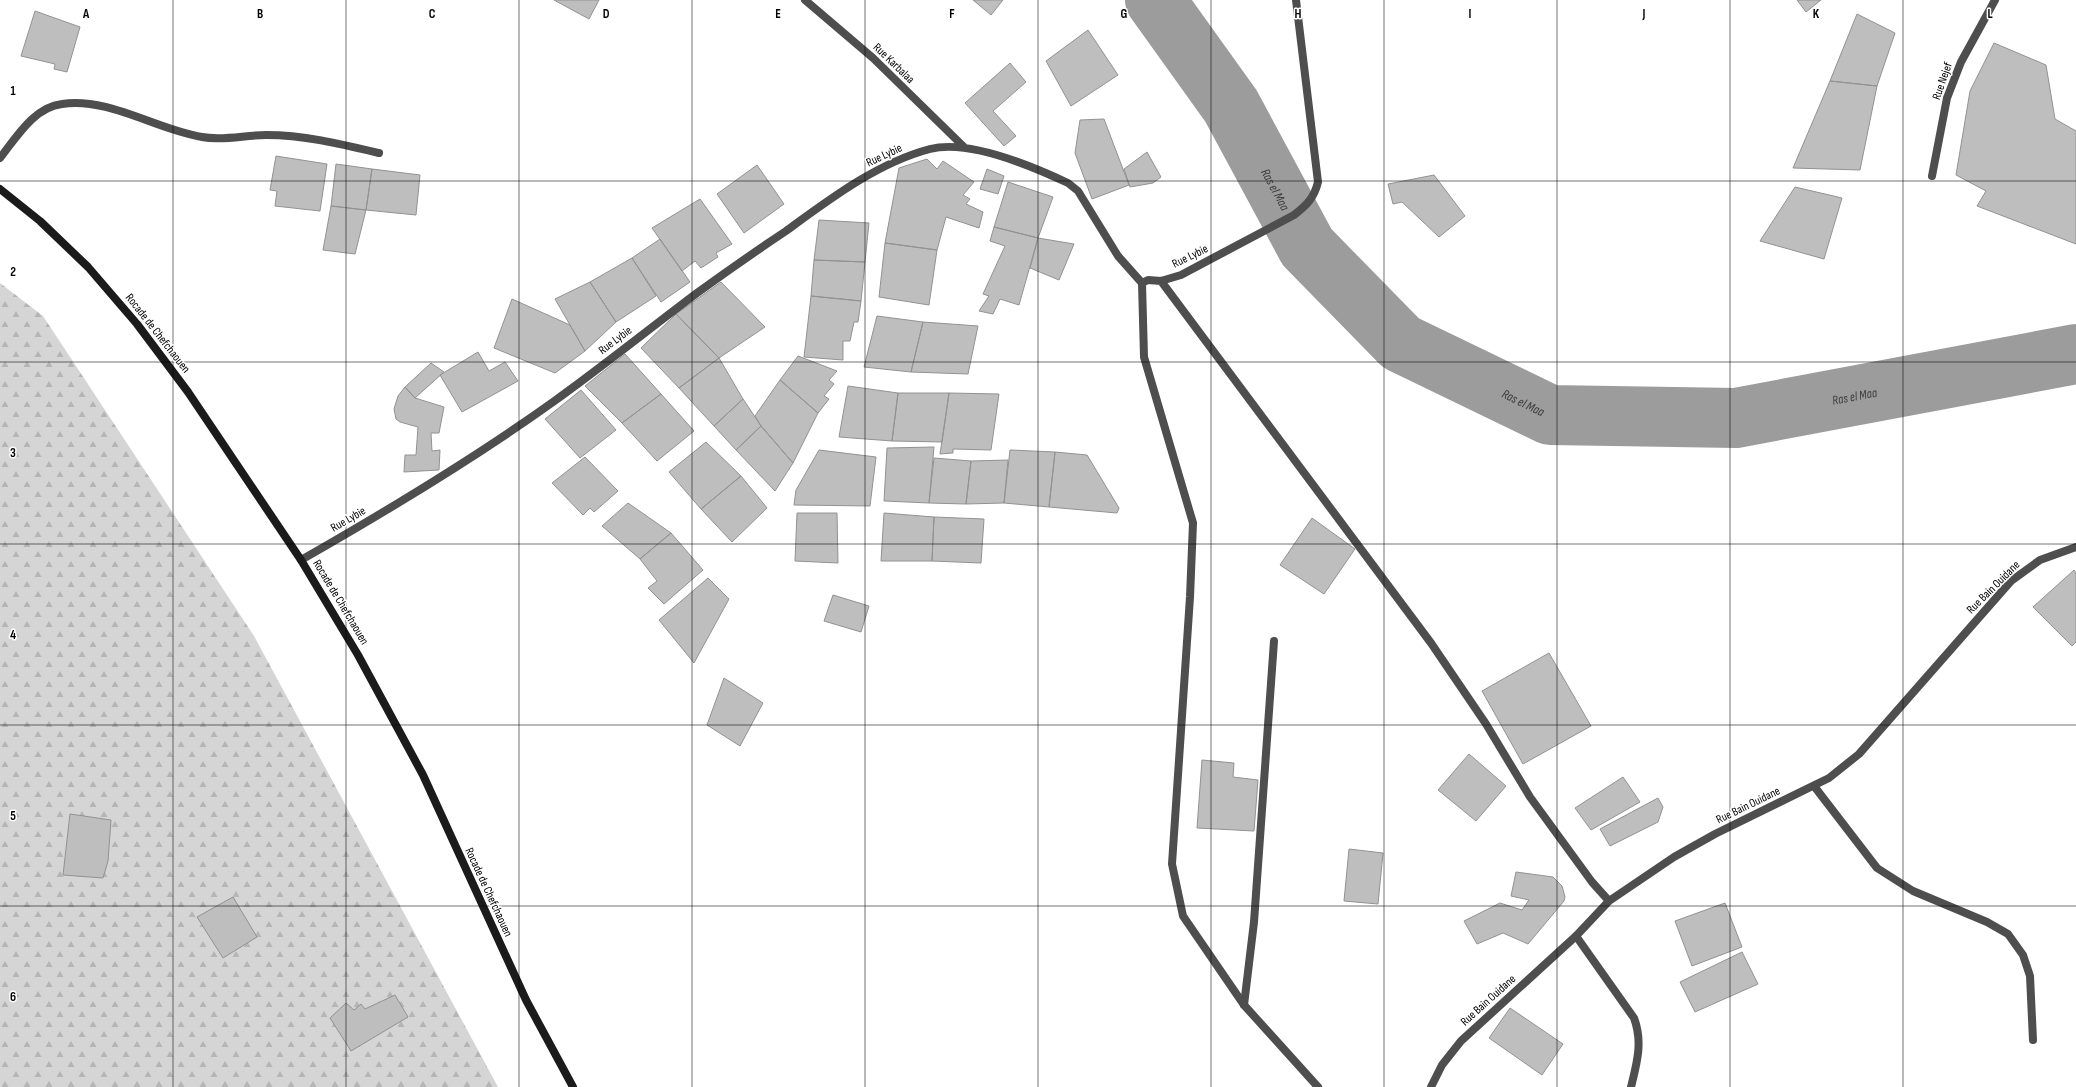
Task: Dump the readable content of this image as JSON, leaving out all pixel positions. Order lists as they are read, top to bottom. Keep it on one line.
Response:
{"streets":{"main road":["Rocade de Chefchaouen"],"street":["Rue Karbalaa","Rue Nejef","Rue Lybie","Rue Bain Ouidane"]},"crossings":[["Rue Karbalaa","Rue Lybie"],["Rue Lybie","Rocade de Chefchaouen"]],"water":["Ras el Maa"],"grid":{"columns":["A","B","C","D","E","F","G","H","I","J","K","L"],"rows":["1","2","3","4","5","6"]}}
